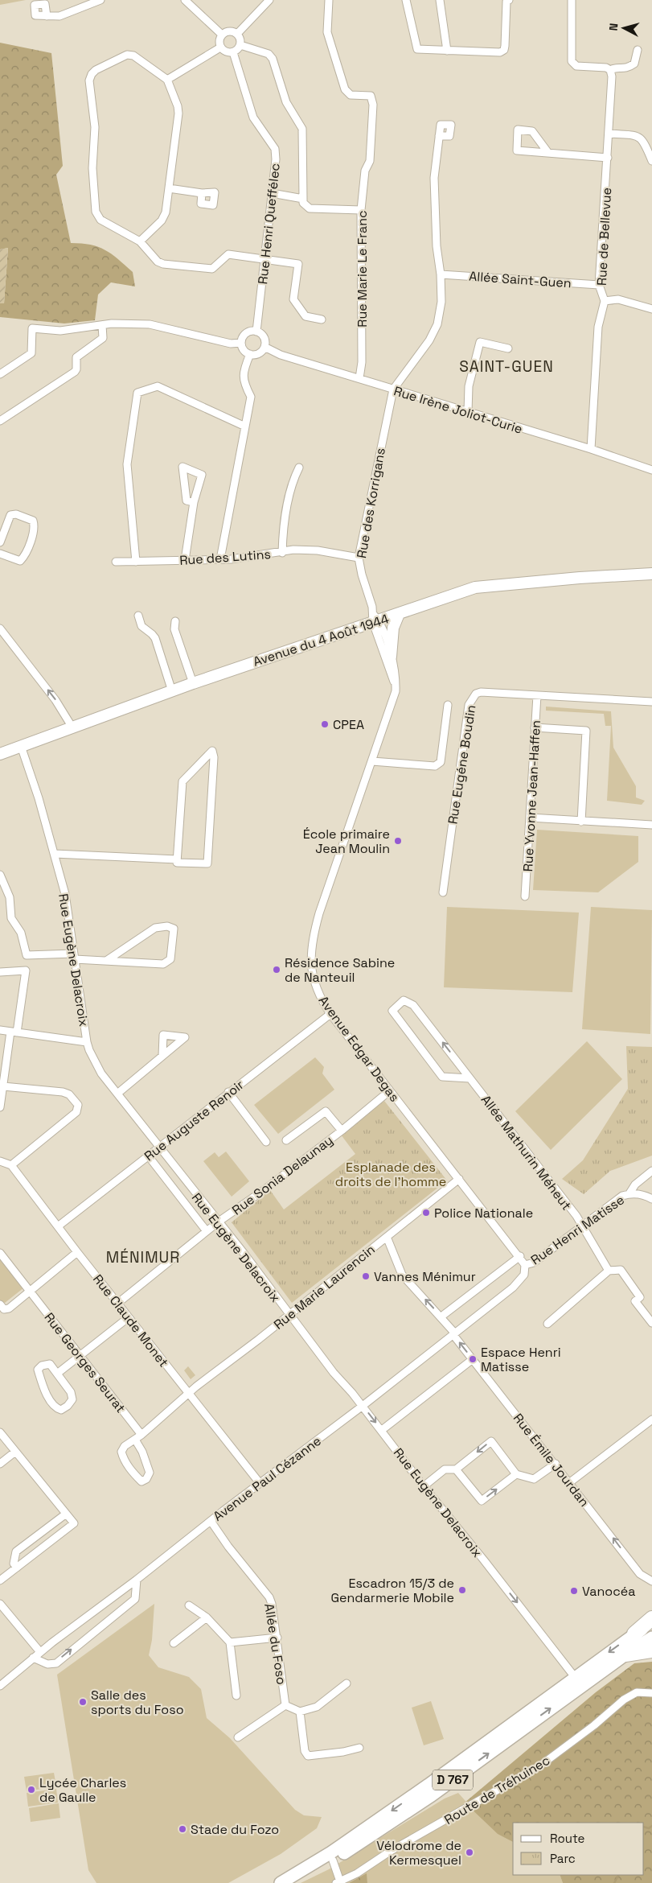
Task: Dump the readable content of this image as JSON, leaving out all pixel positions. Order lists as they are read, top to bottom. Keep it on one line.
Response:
{"streets":{"main road":["D 767"],"street":["Rue Henri Queffélec","Rue de Bellevue","Rue Marie Le Franc","Allée Saint-Guen","Rue Irène Joliot-Curie","Rue des Korrigans","Rue des Lutins","Avenue du 4 Août 1944","Rue Eugéne Boudin","Rue Yvonne Jean-Haffen","Rue Eugène Delacroix","Avenue Edgar Degas","Rue Auguste Renoir","Allée Mathurin Méheut","Rue Sonia Delaunay","Rue Henri Matisse","Rue Marie Laurencin","Rue Claude Monet","Rue Georges Seurat","Rue Émile Jourdan","Avenue Paul Cézanne","Allée du Foso","Route de Tréhuinec"]},"crossings":[["Rue Henri Queffélec","Rue Irène Joliot-Curie"],["Rue de Bellevue","Allée Saint-Guen"],["Rue de Bellevue","Rue Irène Joliot-Curie"],["Rue Marie Le Franc","Rue Irène Joliot-Curie"],["Rue Irène Joliot-Curie","Rue des Korrigans"],["Rue des Korrigans","Rue des Lutins"],["Rue des Korrigans","Avenue du 4 Août 1944"],["Rue des Korrigans","Avenue Edgar Degas"],["Avenue du 4 Août 1944","Rue Eugène Delacroix"],["Avenue du 4 Août 1944","Avenue Edgar Degas"],["Rue Eugéne Boudin","Rue Yvonne Jean-Haffen"],["Rue Eugène Delacroix","Rue Auguste Renoir"],["Rue Eugène Delacroix","Rue Sonia Delaunay"],["Rue Eugène Delacroix","Rue Marie Laurencin"],["Rue Eugène Delacroix","Avenue Paul Cézanne"],["Rue Eugène Delacroix","D 767"],["Avenue Edgar Degas","Rue Auguste Renoir"],["Avenue Edgar Degas","Rue Sonia Delaunay"],["Avenue Edgar Degas","Rue Henri Matisse"],["Avenue Edgar Degas","Rue Marie Laurencin"],["Avenue Edgar Degas","Avenue Paul Cézanne"],["Rue Auguste Renoir","Rue Claude Monet"],["Allée Mathurin Méheut","Rue Henri Matisse"],["Rue Sonia Delaunay","Rue Claude Monet"],["Rue Henri Matisse","Avenue Paul Cézanne"],["Rue Marie Laurencin","Rue Claude Monet"],["Rue Marie Laurencin","Rue Georges Seurat"],["Rue Marie Laurencin","Rue Émile Jourdan"],["Rue Claude Monet","Avenue Paul Cézanne"],["Rue Émile Jourdan","Avenue Paul Cézanne"],["Avenue Paul Cézanne","Allée du Foso"]],"one_way":["Rue Émile Jourdan"],"districts":["SAINT-GUEN","MÉNIMUR"],"parks":["Esplanade des droits de l'homme"],"places":["CPEA","École primaire Jean Moulin","Résidence Sabine de Nanteuil","Police Nationale","Vannes Ménimur","Espace Henri Matisse","Escadron 15/3 de Gendarmerie Mobile","Vanocéa","Salle des sports du Foso","Lycée Charles de Gaulle","Stade du Fozo","Vélodrome de Kermesquel"],"legend":["Route","Parc"],"north":"left"}
